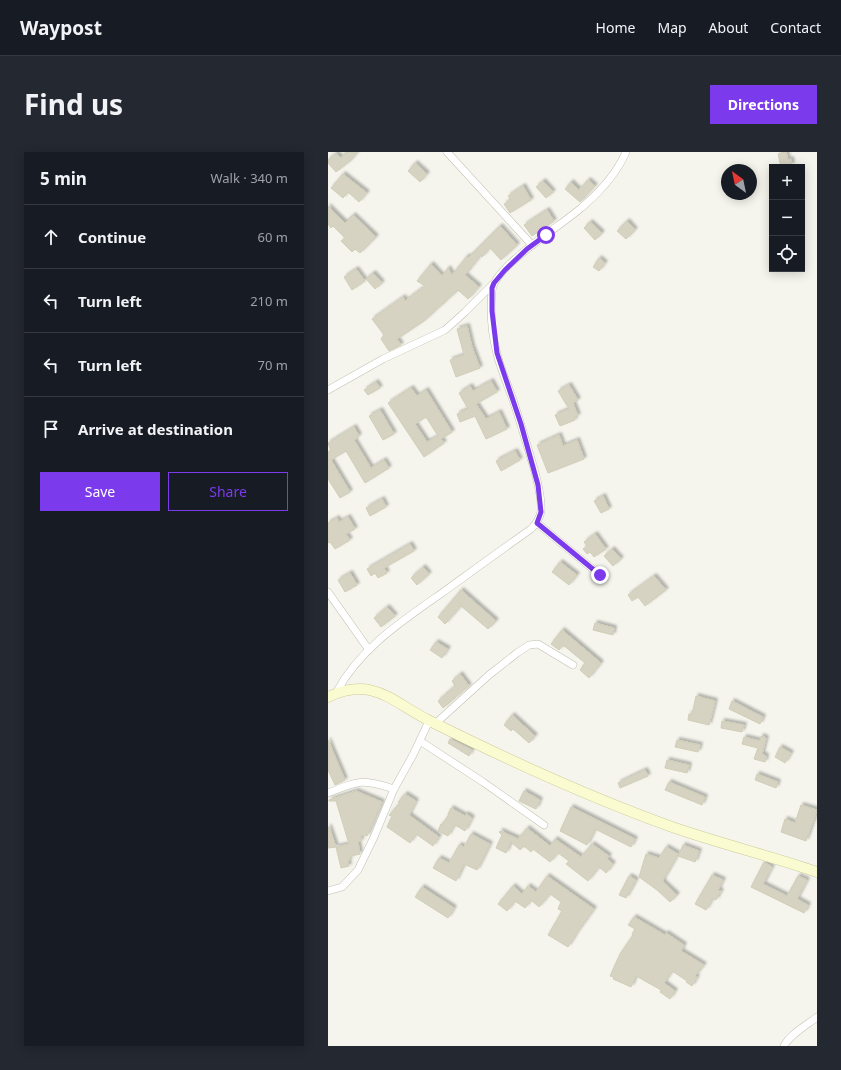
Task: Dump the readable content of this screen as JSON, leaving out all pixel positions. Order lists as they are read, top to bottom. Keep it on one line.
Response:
{"north":"top left","page":{"header":"Waypost","nav":["Home","Map","About","Contact"],"title":"Find us","buttons":["Directions",["Save","Share"]],"heading":["5 min","Walk · 340 m"],"map_buttons":["+","−"],"list":[["Continue","60 m"],["Turn left","210 m"],["Turn left","70 m"],"Arrive at destination"]}}
